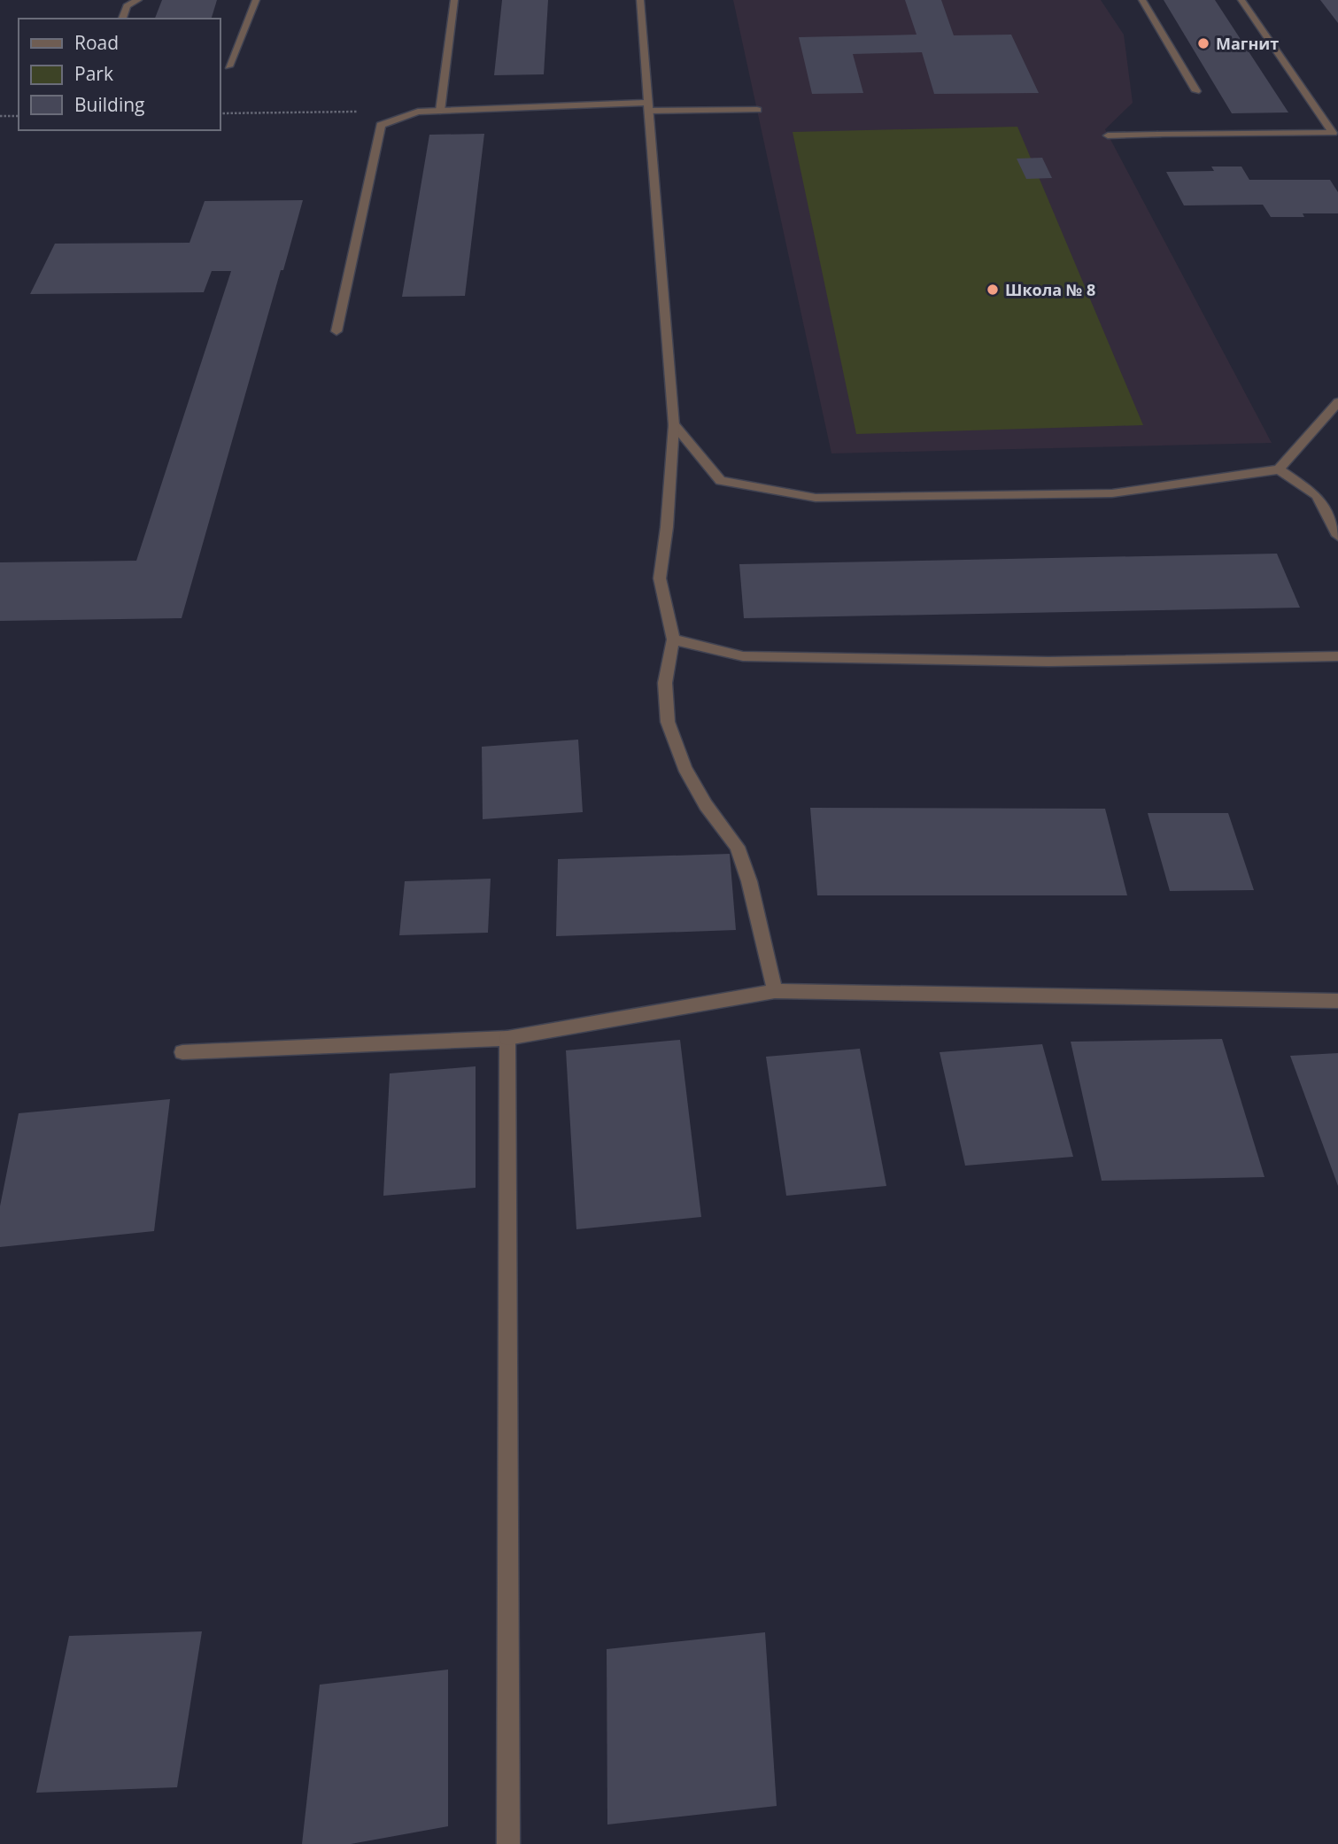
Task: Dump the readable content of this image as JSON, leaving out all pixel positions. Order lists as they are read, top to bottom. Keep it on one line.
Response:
{"places":["Магнит","Школа № 8"],"legend":["Road","Park","Building"]}
